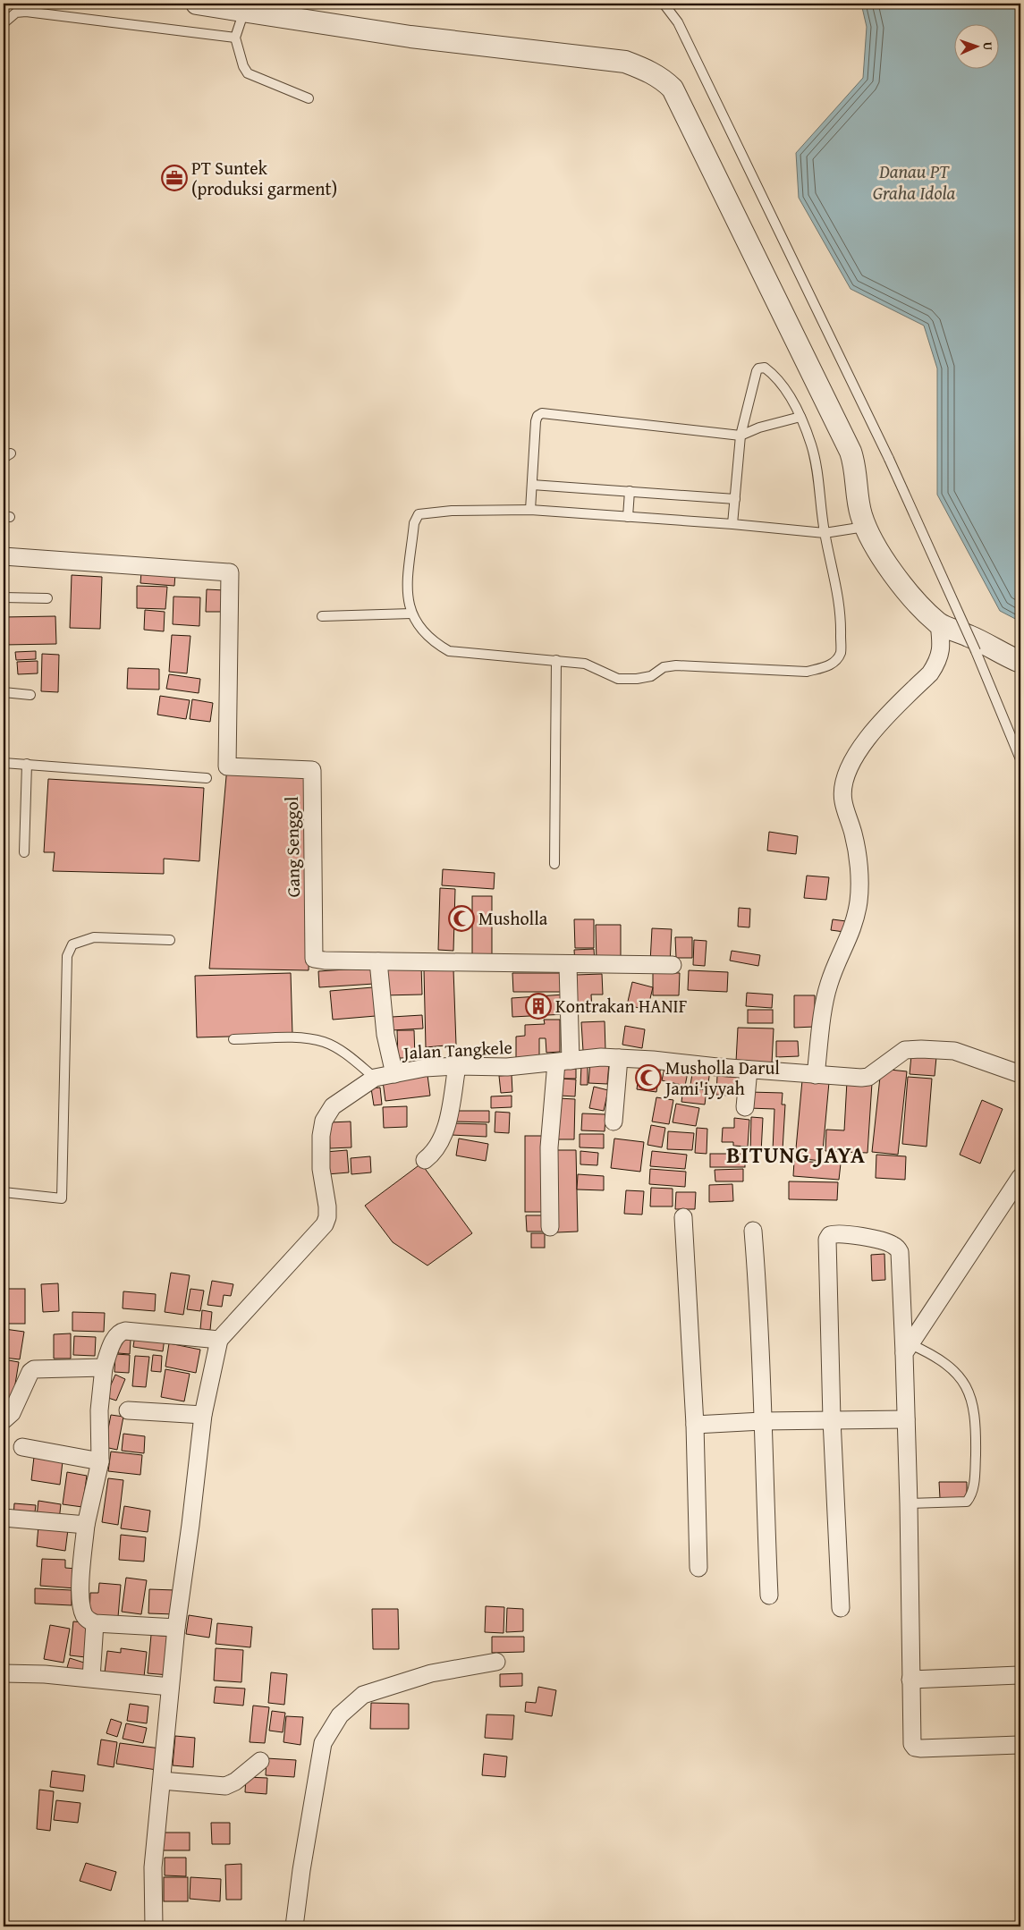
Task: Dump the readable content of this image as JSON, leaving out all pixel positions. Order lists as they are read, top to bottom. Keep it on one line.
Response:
{"streets":{"street":["Gang Senggol","Jalan Tangkele"]},"districts":["BITUNG JAYA"],"water":["Danau PT Graha Idola"],"places":{"office":["PT Suntek (produksi garment)"],"mosque":["Musholla","Musholla Darul Jami'iyyah"],"building":["Kontrakan HANIF"]},"north":"right"}
